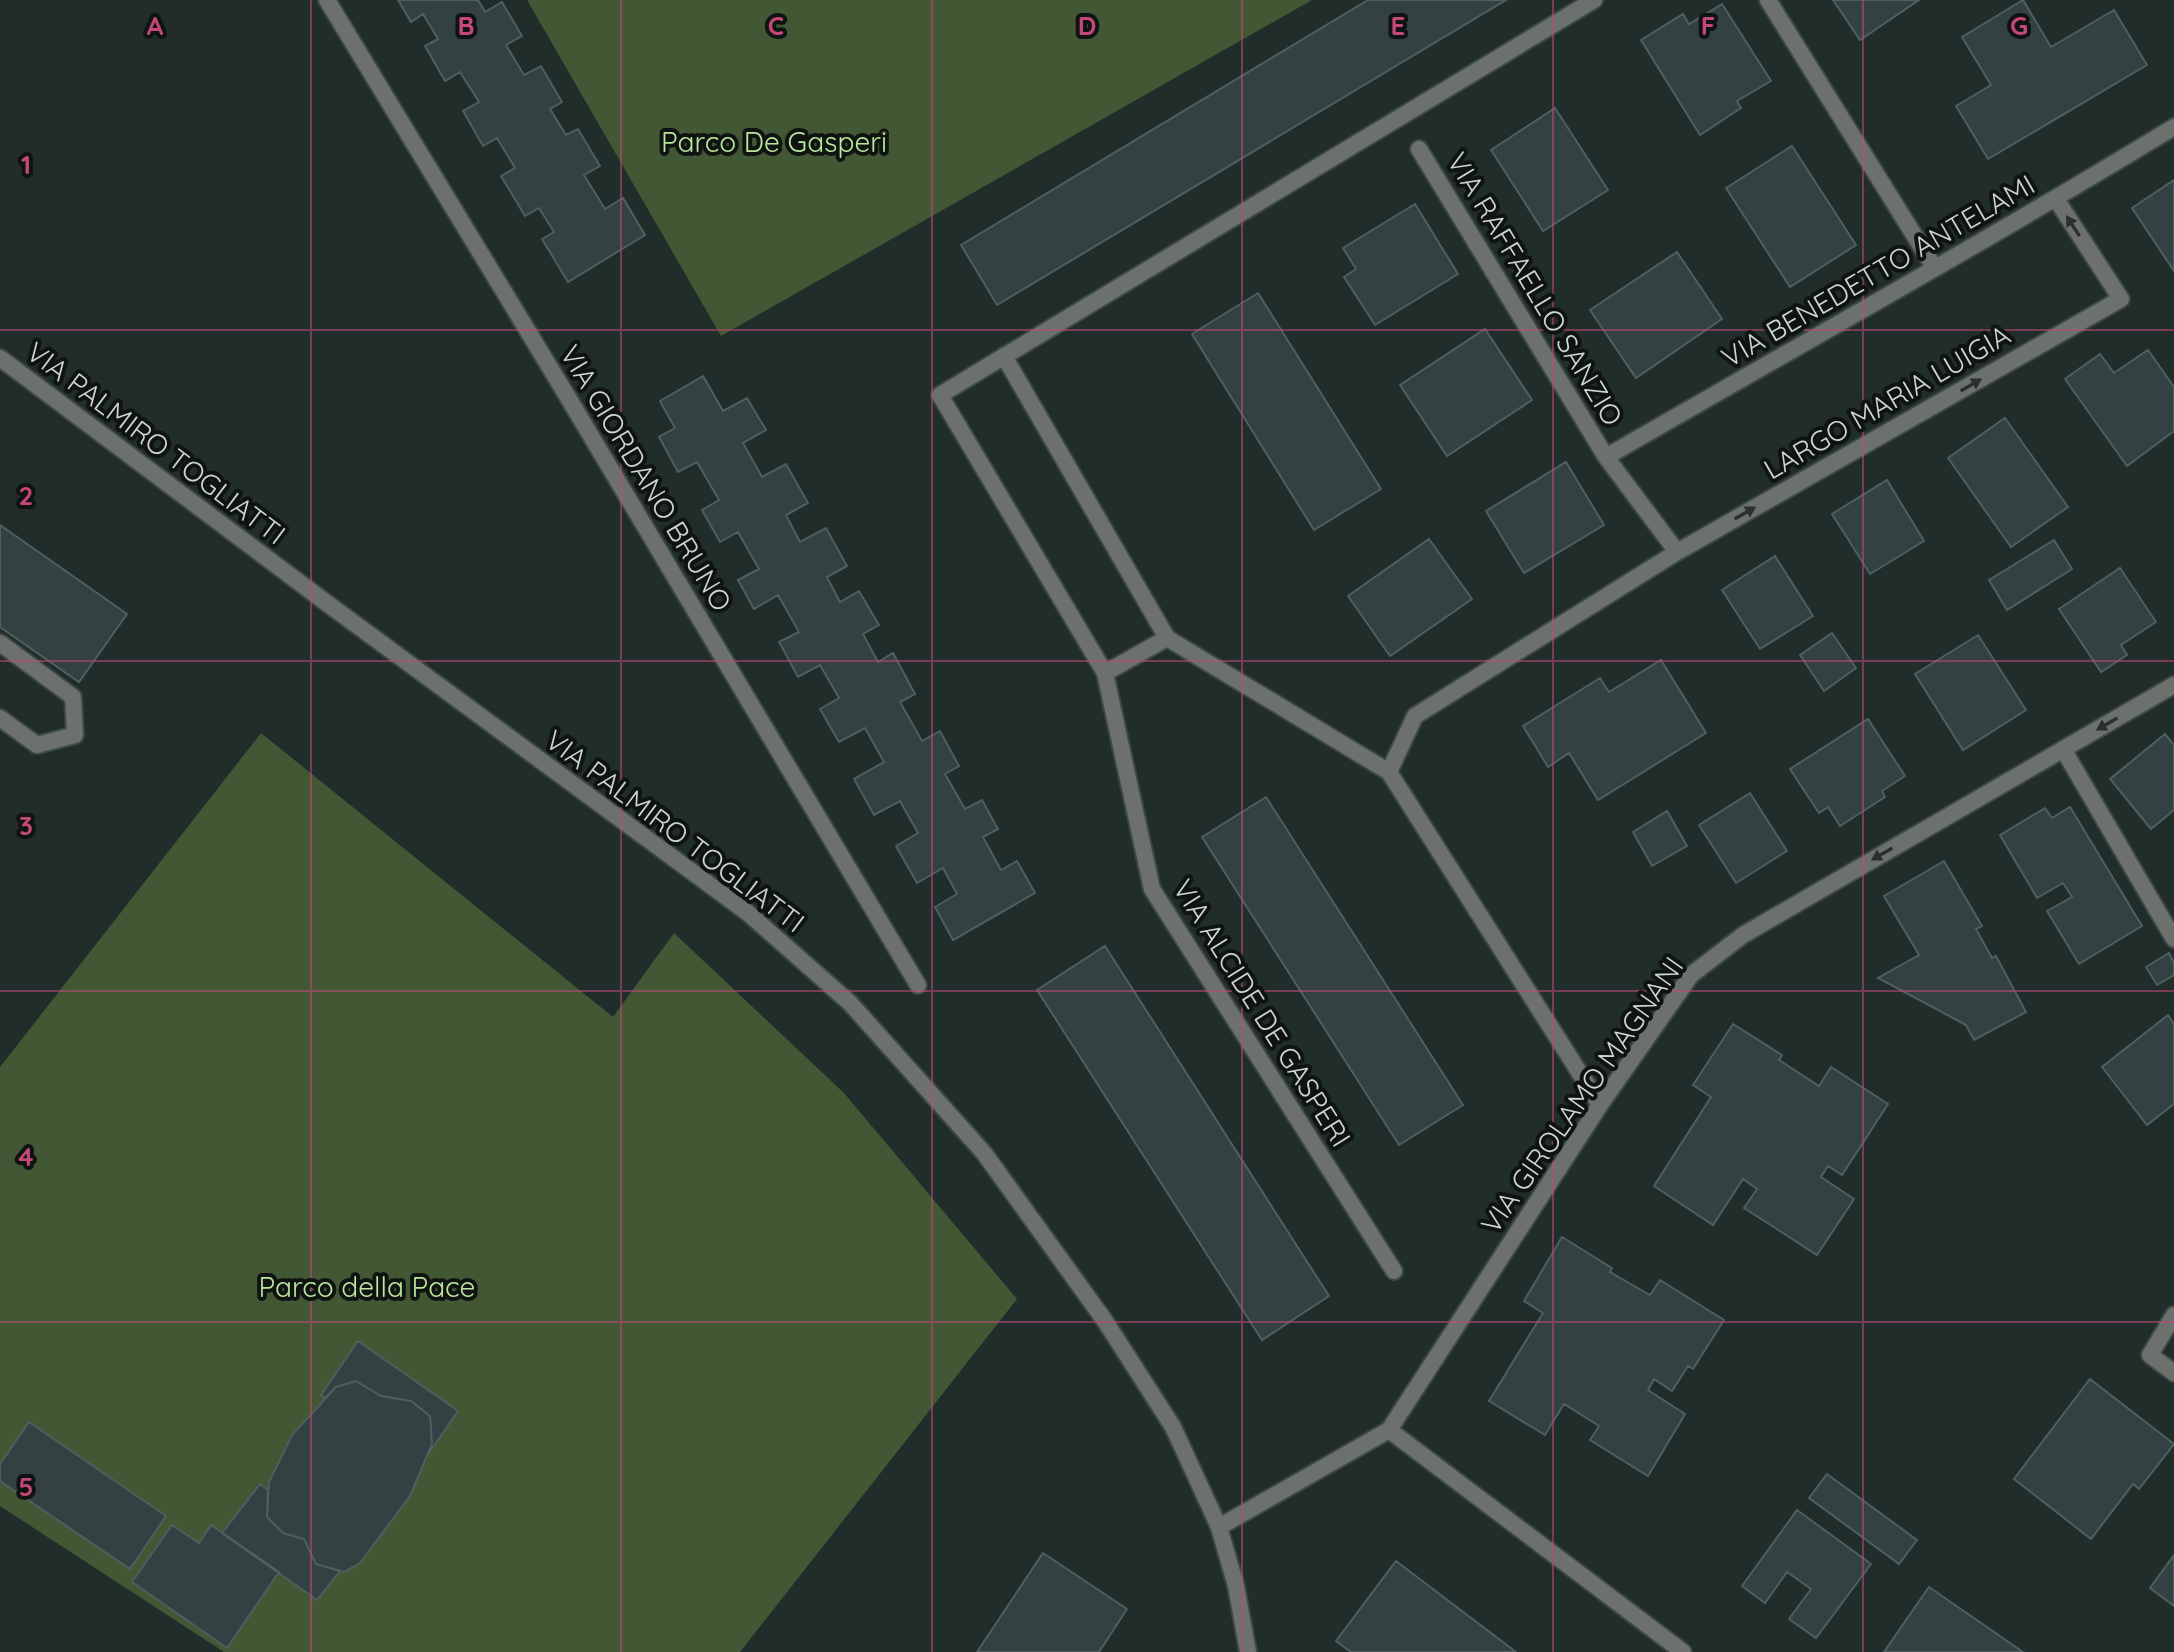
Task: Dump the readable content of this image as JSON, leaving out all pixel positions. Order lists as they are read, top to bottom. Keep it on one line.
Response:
{"streets":{"street":["VIA BENEDETTO ANTELAMI","VIA RAFFAELLO SANZIO","LARGO MARIA LUIGIA","VIA PALMIRO TOGLIATTI","VIA GIORDANO BRUNO","VIA ALCIDE DE GASPERI","VIA GIROLAMO MAGNANI"]},"crossings":[["VIA BENEDETTO ANTELAMI","VIA RAFFAELLO SANZIO"],["VIA BENEDETTO ANTELAMI","LARGO MARIA LUIGIA"],["VIA PALMIRO TOGLIATTI","VIA GIROLAMO MAGNANI"]],"one_way":["LARGO MARIA LUIGIA","VIA GIROLAMO MAGNANI"],"parks":["Parco De Gasperi","Parco della Pace"],"grid":{"columns":["A","B","C","D","E","F","G"],"rows":["1","2","3","4","5"]}}
